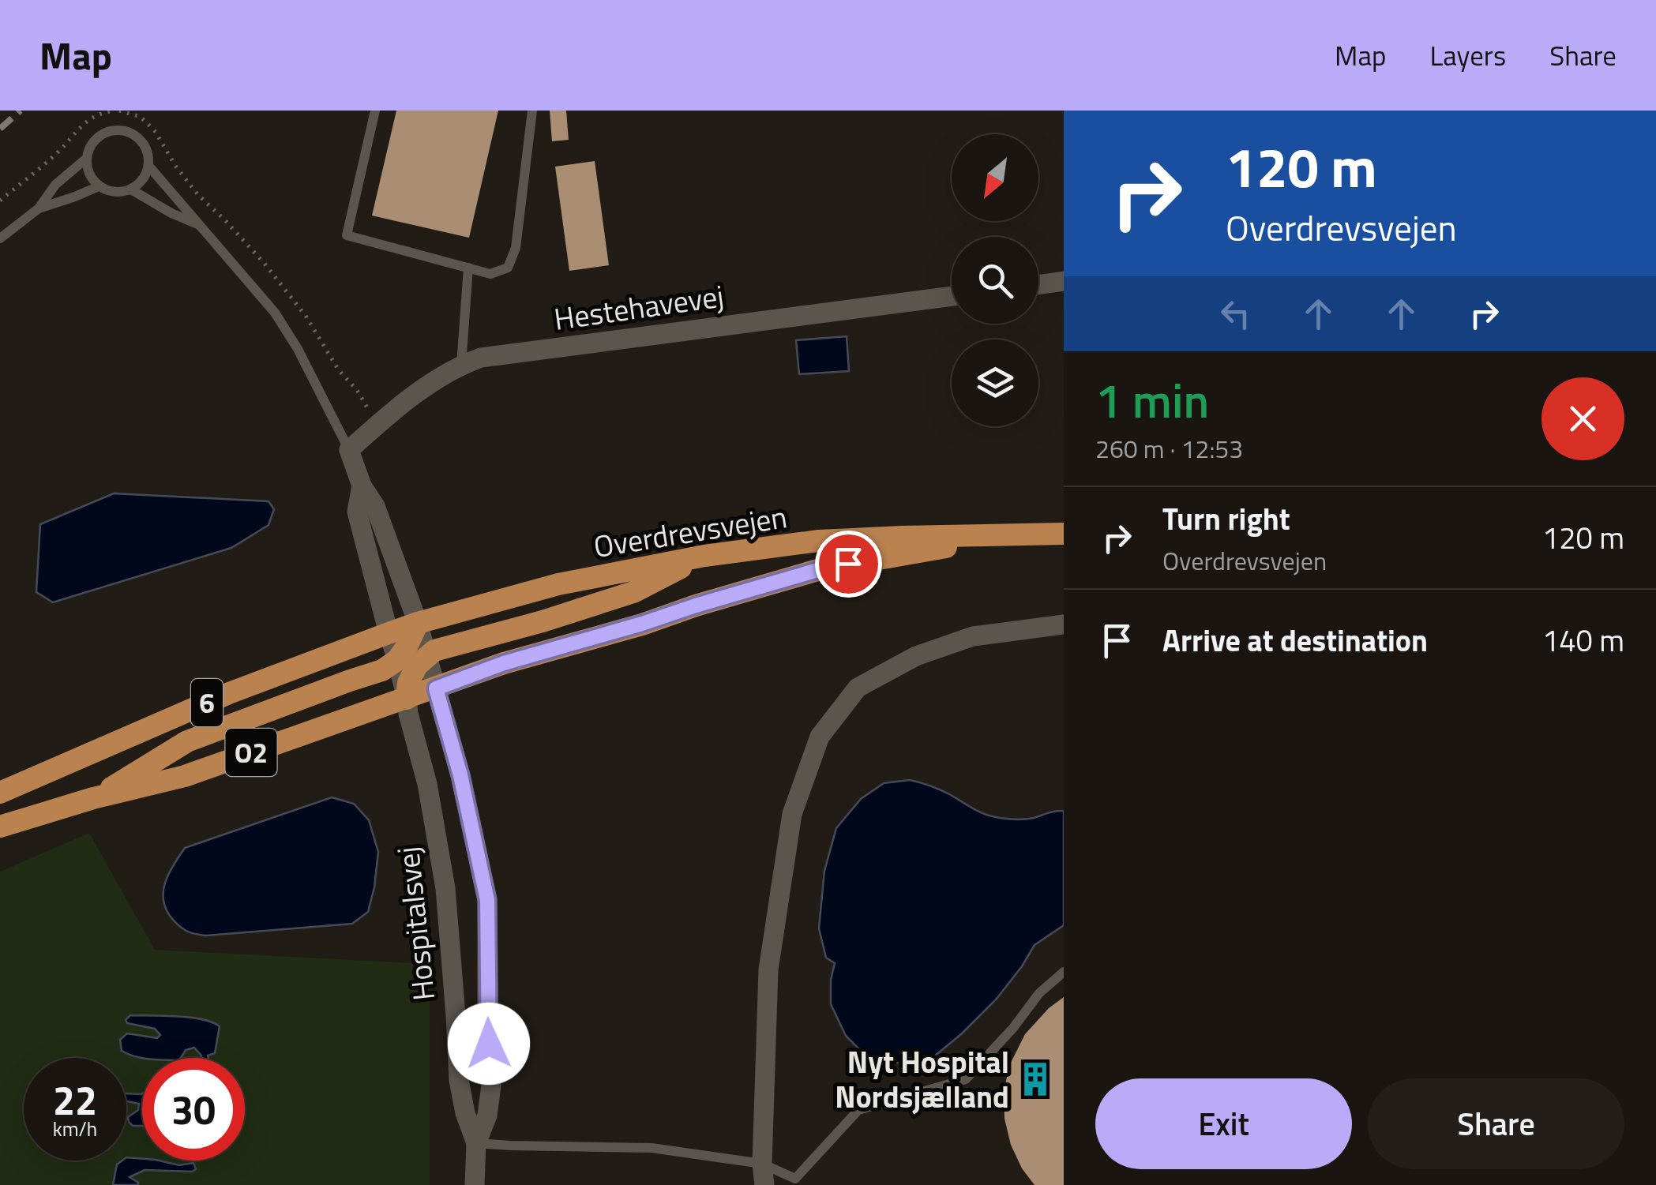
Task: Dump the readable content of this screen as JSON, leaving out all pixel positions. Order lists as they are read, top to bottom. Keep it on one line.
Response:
{"streets":{"main road":["Overdrevsvejen","6","O2"],"street":["Hestehavevej","Hospitalsvej"]},"crossings":[["Overdrevsvejen","Hospitalsvej"]],"places":{"building":["Nyt Hospital Nordsjælland"]},"north":"bottom left","page":{"header":"Map","nav":["Map","Layers","Share"],"turn":["120 m","Overdrevsvejen"],"heading":["1 min","260 m · 12:53"],"list":[{"name":"Turn right","note":"Overdrevsvejen","value":"120 m"},{"name":"Arrive at destination","value":"140 m"}],"speed":"22 km/h","limit":"30","buttons":["Exit","Share"]}}
